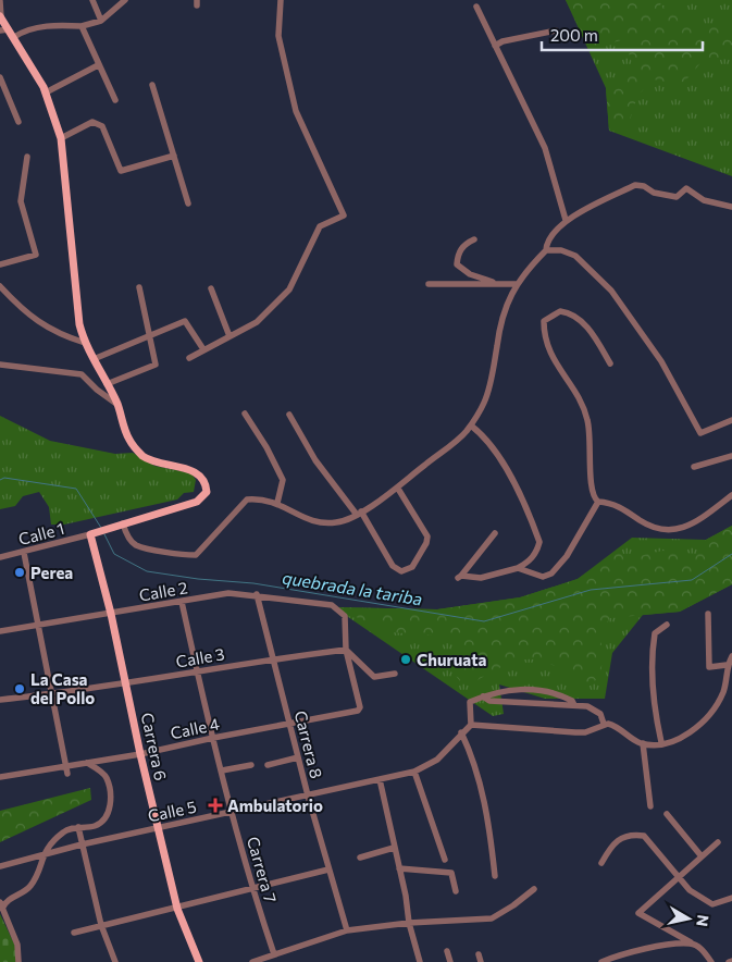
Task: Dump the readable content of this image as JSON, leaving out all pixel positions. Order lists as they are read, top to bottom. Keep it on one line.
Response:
{"streets":{"main road":["Carrera 6"],"street":["Calle 1","Calle 2","Calle 3","Calle 4","Carrera 8","Calle 5","Carrera 7"]},"crossings":[["Calle 1","Carrera 6"],["Calle 2","Calle 3"],["Calle 2","Calle 4"],["Calle 2","Carrera 8"],["Calle 2","Carrera 6"],["Calle 2","Carrera 7"],["Calle 3","Calle 4"],["Calle 3","Carrera 8"],["Calle 3","Carrera 6"],["Calle 3","Carrera 7"],["Calle 4","Carrera 8"],["Calle 4","Carrera 6"],["Calle 4","Carrera 7"],["Carrera 8","Calle 5"],["Carrera 6","Calle 5"],["Calle 5","Carrera 7"]],"water":["quebrada la tariba"],"places":{"other":["Perea","Churuata","La Casa del Pollo"],"health":["Ambulatorio"]},"scale_bar":"200 m","north":"right"}
